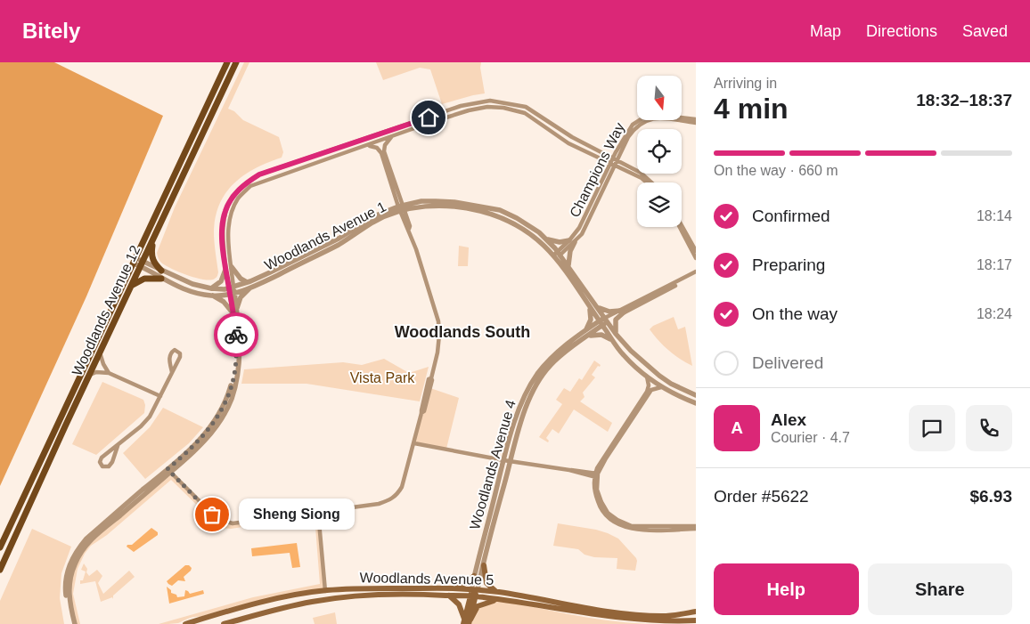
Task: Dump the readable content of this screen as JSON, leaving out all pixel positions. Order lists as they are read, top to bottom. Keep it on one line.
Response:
{"streets":{"main road":["Woodlands Avenue 12","Woodlands Avenue 4","Woodlands Avenue 5"],"street":["Champions Way","Woodlands Avenue 1"]},"crossings":[["Champions Way","Woodlands Avenue 1"],["Woodlands Avenue 1","Woodlands Avenue 12"],["Woodlands Avenue 1","Woodlands Avenue 4"],["Woodlands Avenue 4","Woodlands Avenue 5"]],"districts":["Woodlands South"],"parks":["Vista Park"],"places":["Sheng Siong"],"north":"bottom","page":{"header":"Bitely","nav":["Map","Directions","Saved"],"heading":["4 min","Arriving in","18:32–18:37"],"panel":["Alex","Courier · 4.7","Order #5622","$6.93"],"bar":"On the way · 660 m","list":[["Confirmed","18:14"],["Preparing","18:17"],["On the way","18:24"],"Delivered"],"round":"A","bubble":"Sheng Siong","buttons":["Help","Share"]}}
